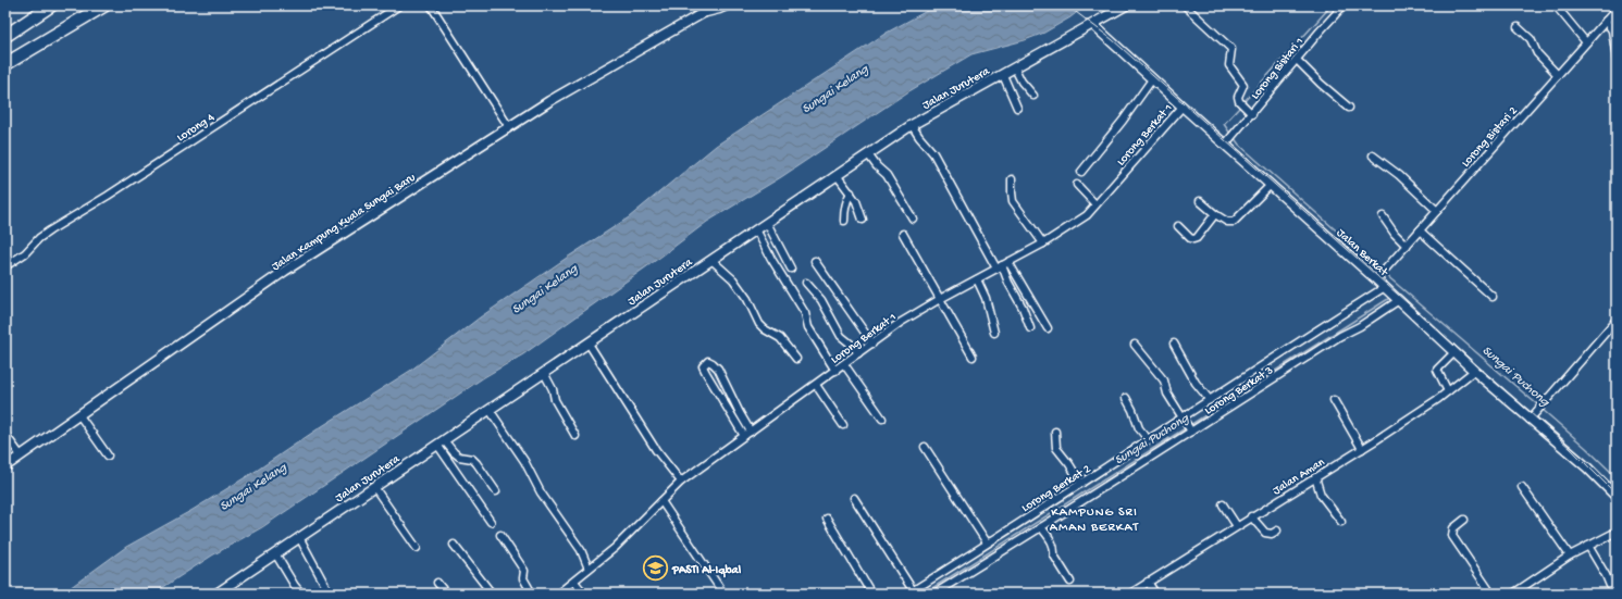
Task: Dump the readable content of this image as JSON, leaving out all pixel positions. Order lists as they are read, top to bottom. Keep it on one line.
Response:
{"streets":{"street":["Lorong Bistari 1","Jalan Jurutera","Lorong 4","Lorong Berkat 1","Lorong Bistari 2","Jalan Kampung Kuala Sungai Baru","Jalan Berkat","Lorong Berkat 3","Jalan Aman","Lorong Berkat 2"]},"crossings":[["Lorong Bistari 1","Jalan Berkat"],["Jalan Jurutera","Jalan Berkat"],["Lorong Berkat 1","Jalan Berkat"],["Lorong Bistari 2","Jalan Berkat"],["Jalan Berkat","Lorong Berkat 3"],["Jalan Berkat","Jalan Aman"],["Jalan Berkat","Lorong Berkat 2"]],"districts":["KAMPUNG SRI AMAN BERKAT"],"water":["Sungai Kelang","Sungai Puchong"],"places":{"school or university":["PASTI Al-Iqbal"]}}
